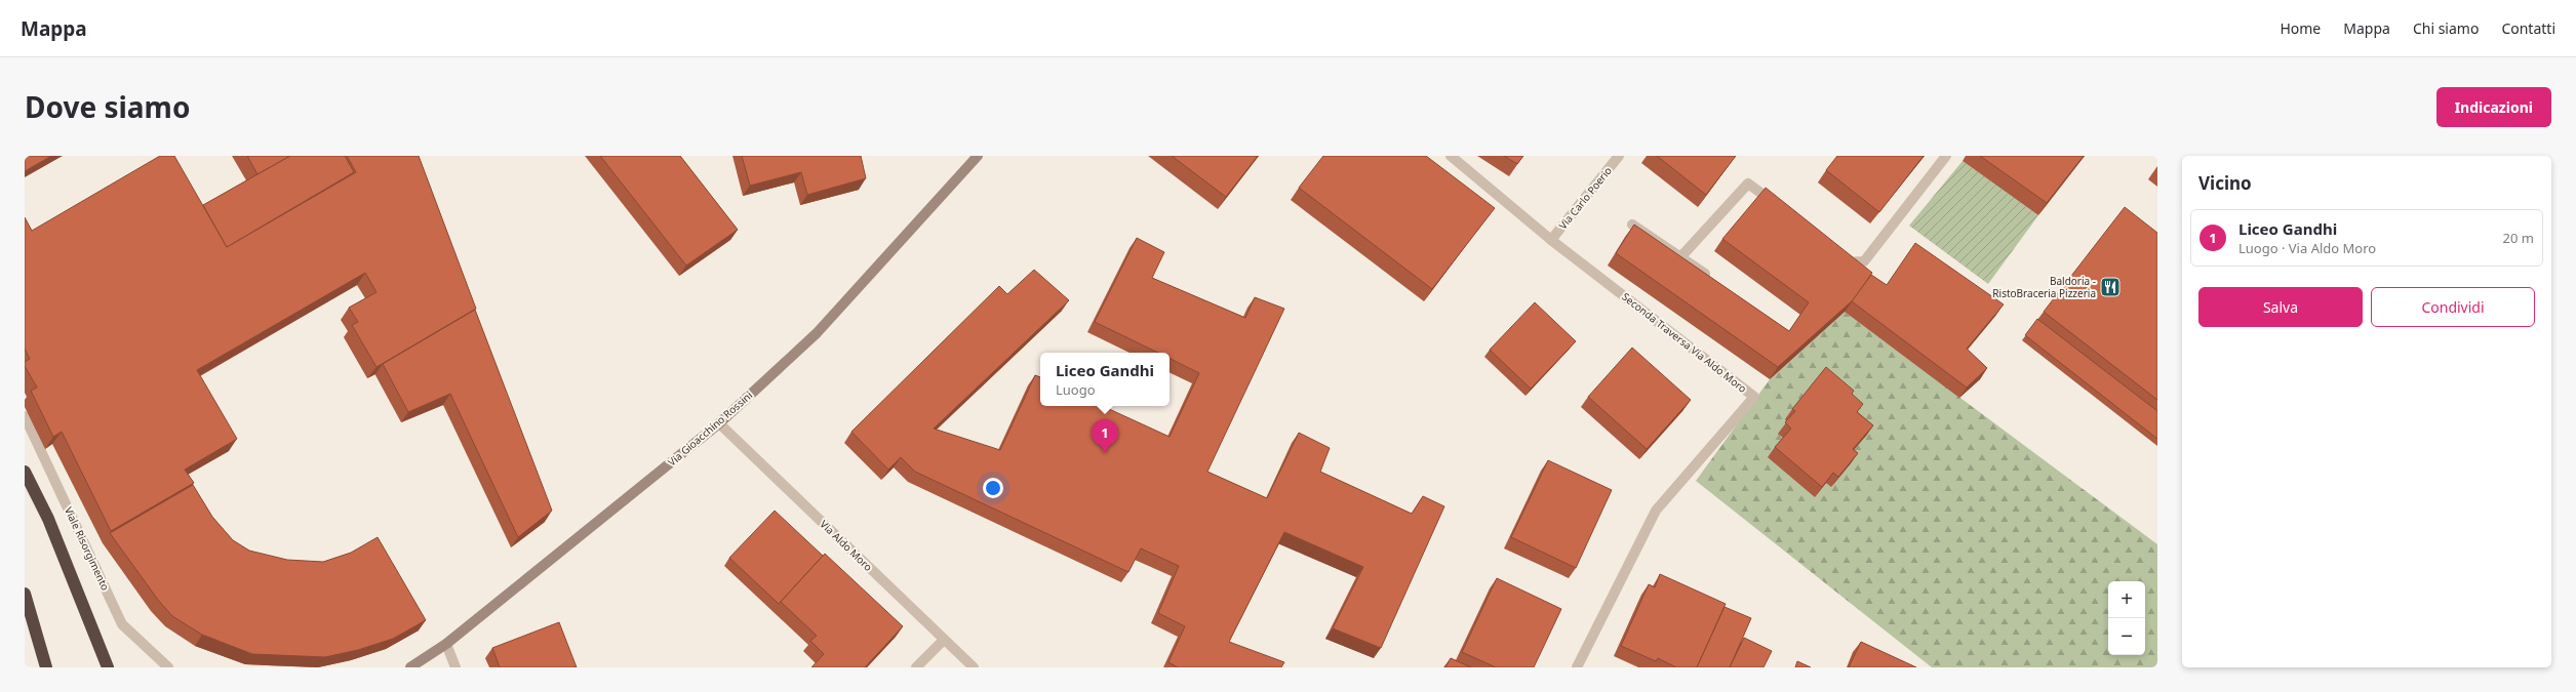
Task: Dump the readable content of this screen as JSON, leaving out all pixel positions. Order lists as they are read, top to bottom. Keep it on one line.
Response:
{"streets":{"street":["Via Carlo Poerio","Seconda Traversa Via Aldo Moro","Via Gioacchino Rossini","Via Aldo Moro","Viale Risorgimento"]},"crossings":[["Via Carlo Poerio","Seconda Traversa Via Aldo Moro"],["Via Gioacchino Rossini","Via Aldo Moro"]],"places":{"restaurant":["Baldoria - RistoBraceria Pizzeria"]},"page":{"header":"Mappa","nav":["Home","Mappa","Chi siamo","Contatti"],"title":"Dove siamo","buttons":["Indicazioni",["Salva","Condividi"]],"heading":"Vicino","list":[{"mark":"1","name":"Liceo Gandhi","note":"Luogo · Via Aldo Moro","value":"20 m"}],"popup":["Liceo Gandhi","Luogo"],"pins":"1","map_buttons":["+","−"]}}
